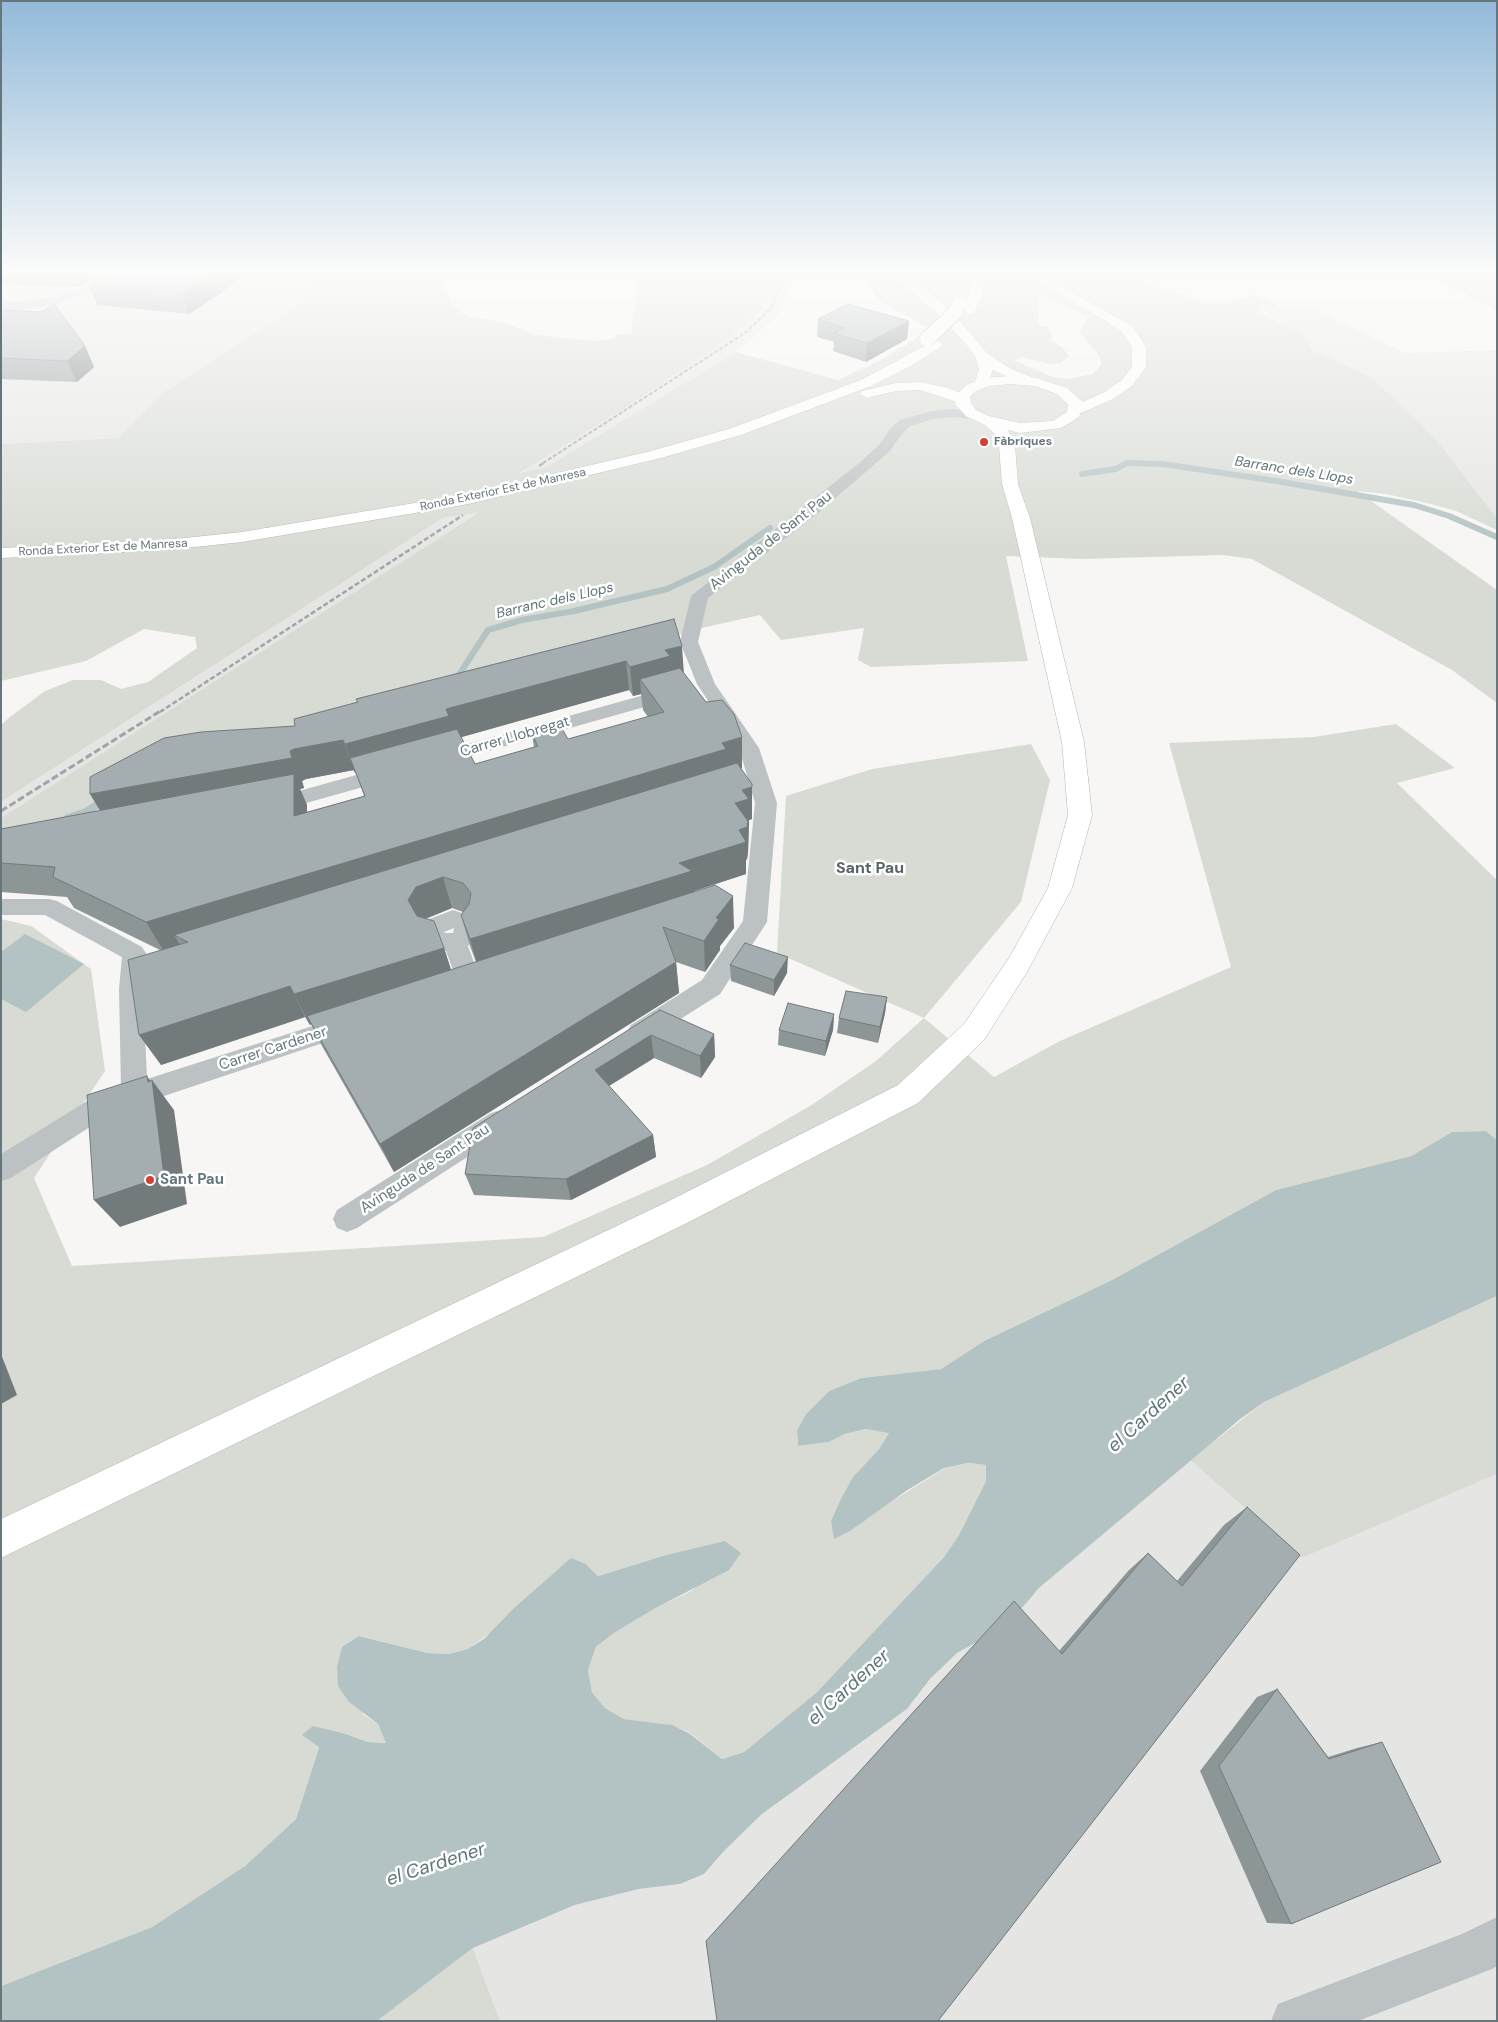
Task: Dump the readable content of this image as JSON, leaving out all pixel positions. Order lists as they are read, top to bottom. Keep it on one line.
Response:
{"streets":{"main road":["Ronda Exterior Est de Manresa"],"street":["Avinguda de Sant Pau","Carrer Llobregat","Carrer Cardener"]},"crossings":[["Avinguda de Sant Pau","Carrer Llobregat"]],"districts":["Sant Pau"],"water":["Barranc dels Llops","el Cardener"],"places":["Fàbriques","Sant Pau"]}
